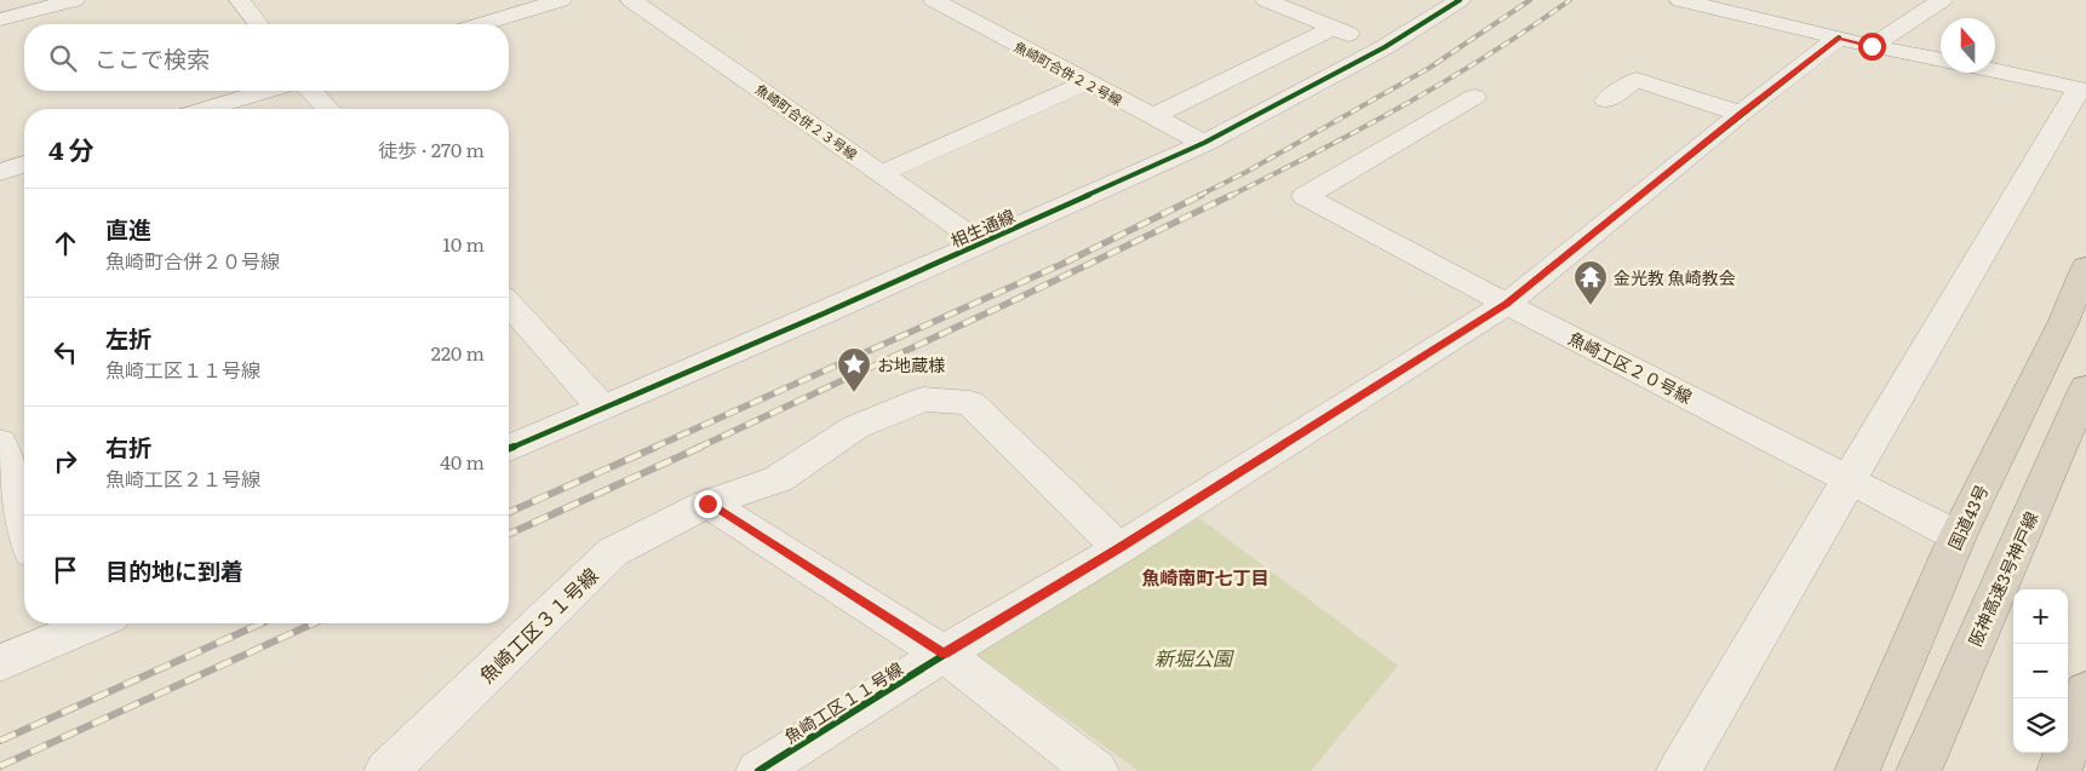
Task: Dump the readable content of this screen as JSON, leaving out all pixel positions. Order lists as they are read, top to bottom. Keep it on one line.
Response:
{"streets":{"highway":["国道43号","阪神高速3号神戸線"],"street":["魚崎町合併２２号線","魚崎町合併２３号線","相生通線","魚崎工区２０号線","魚崎工区３１号線","魚崎工区１１号線"]},"crossings":[["魚崎町合併２２号線","相生通線"],["魚崎町合併２３号線","相生通線"],["魚崎工区２０号線","国道43号"],["魚崎工区２０号線","魚崎工区１１号線"],["魚崎工区３１号線","魚崎工区１１号線"]],"districts":["魚崎南町七丁目"],"parks":["新堀公園"],"places":{"temple":["金光教 魚崎教会"],"place":["お地蔵様"]},"north":"top","page":{"search":"ここで検索","heading":["4 分","徒歩 · 270 m"],"list":[["直進","魚崎町合併２０号線","10 m"],["左折","魚崎工区１１号線","220 m"],["右折","魚崎工区２１号線","40 m"],"目的地に到着"],"map_buttons":["+","−"]}}
